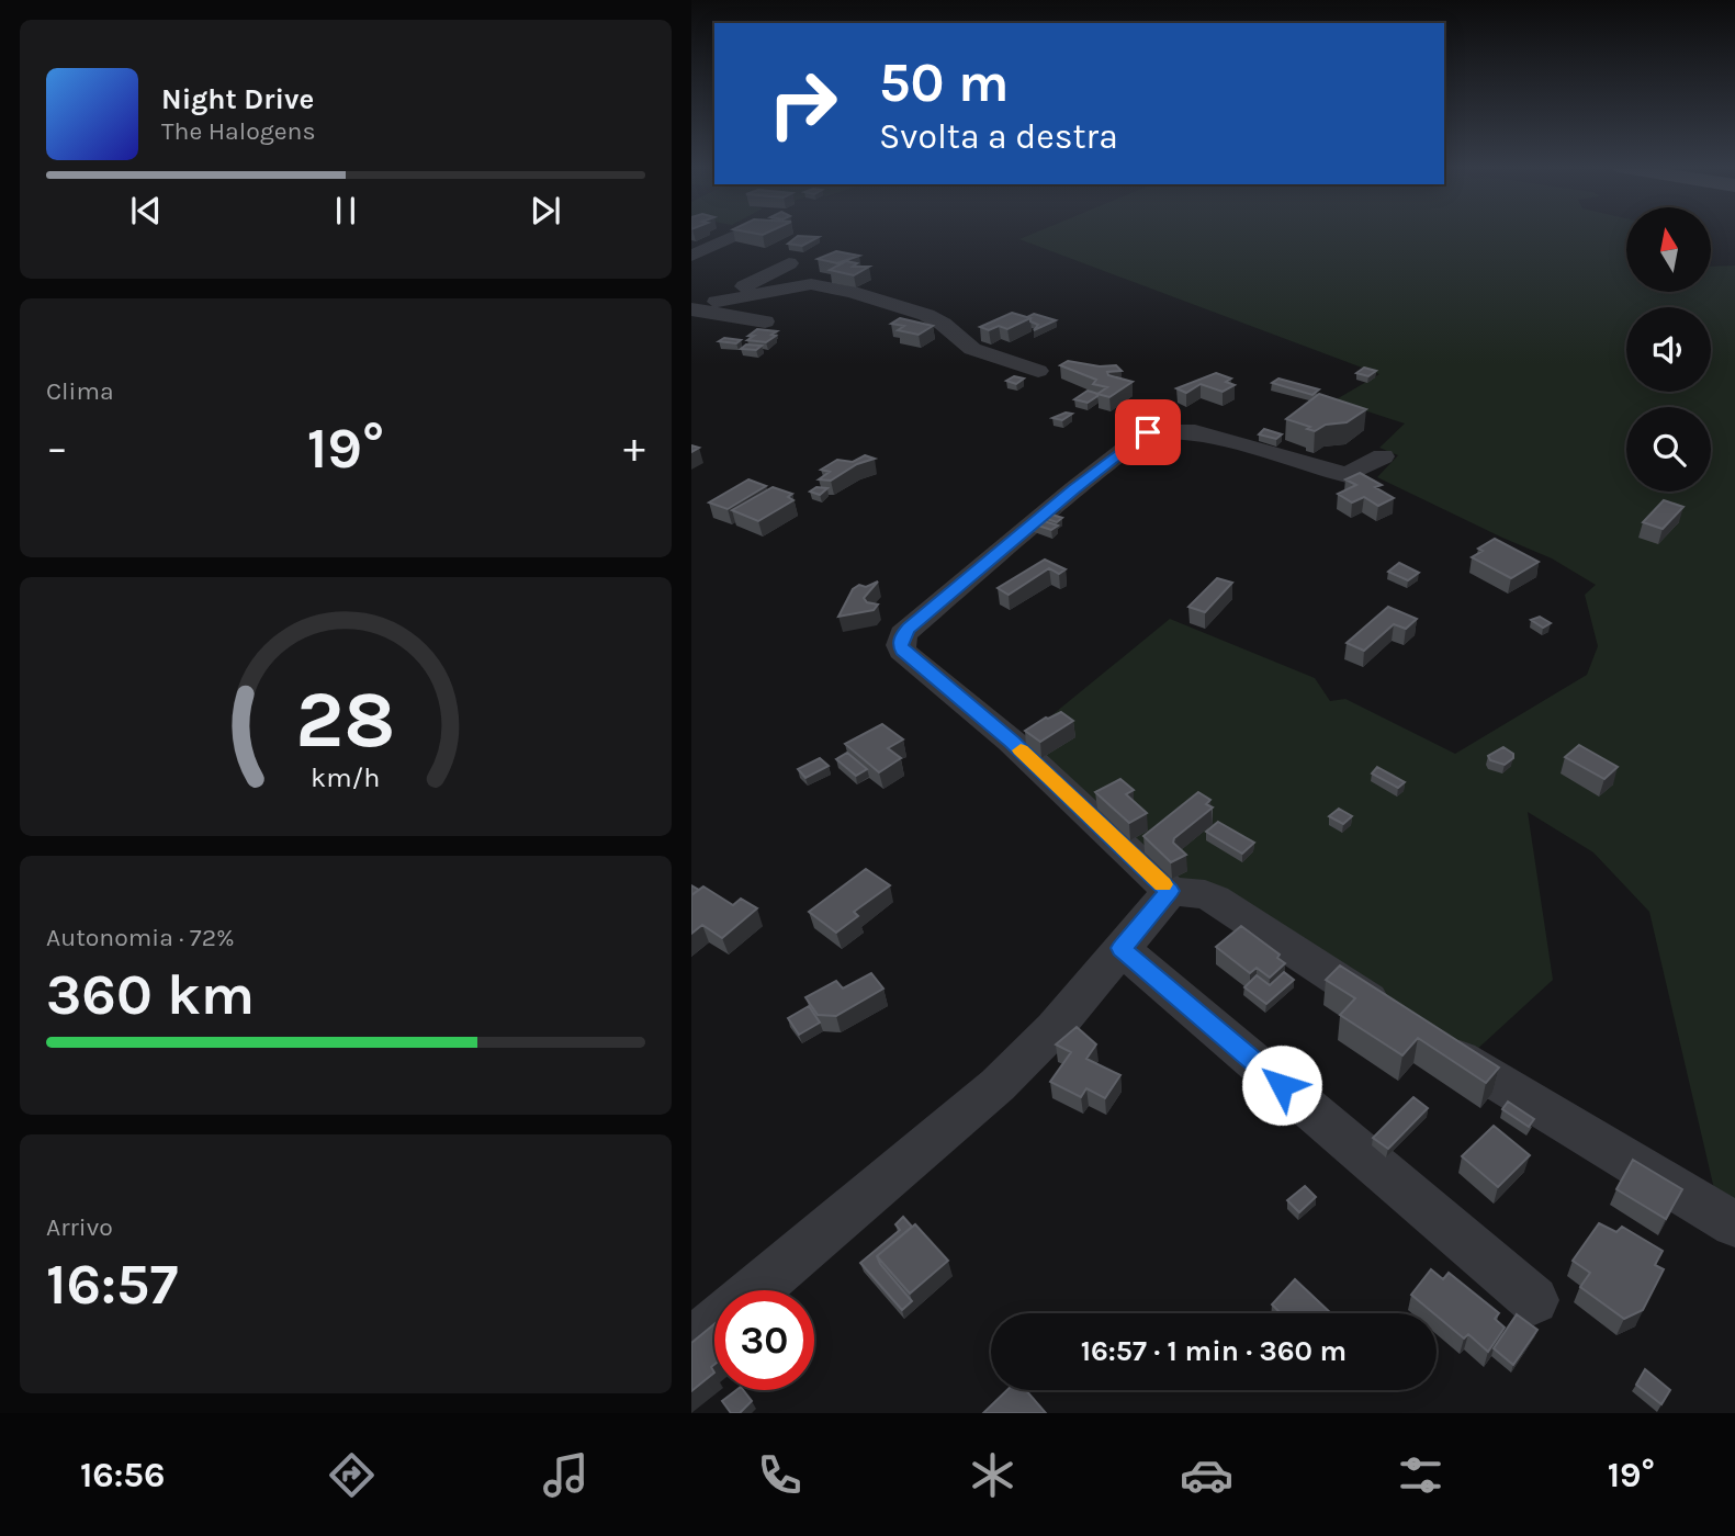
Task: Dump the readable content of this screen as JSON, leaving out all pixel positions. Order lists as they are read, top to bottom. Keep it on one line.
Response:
{"north":"top","page":{"turn":["50 m","Svolta a destra"],"song":["Night Drive","The Halogens"],"tile":["Clima",["Autonomia · 72%","360 km"],["Arrivo","16:57"]],"heat":["−","19°","+"],"limit":"30","trip":"16:57 · 1 min · 360 m","tabs":["16:56","19°"],"gauge":["28","km/h"]}}
